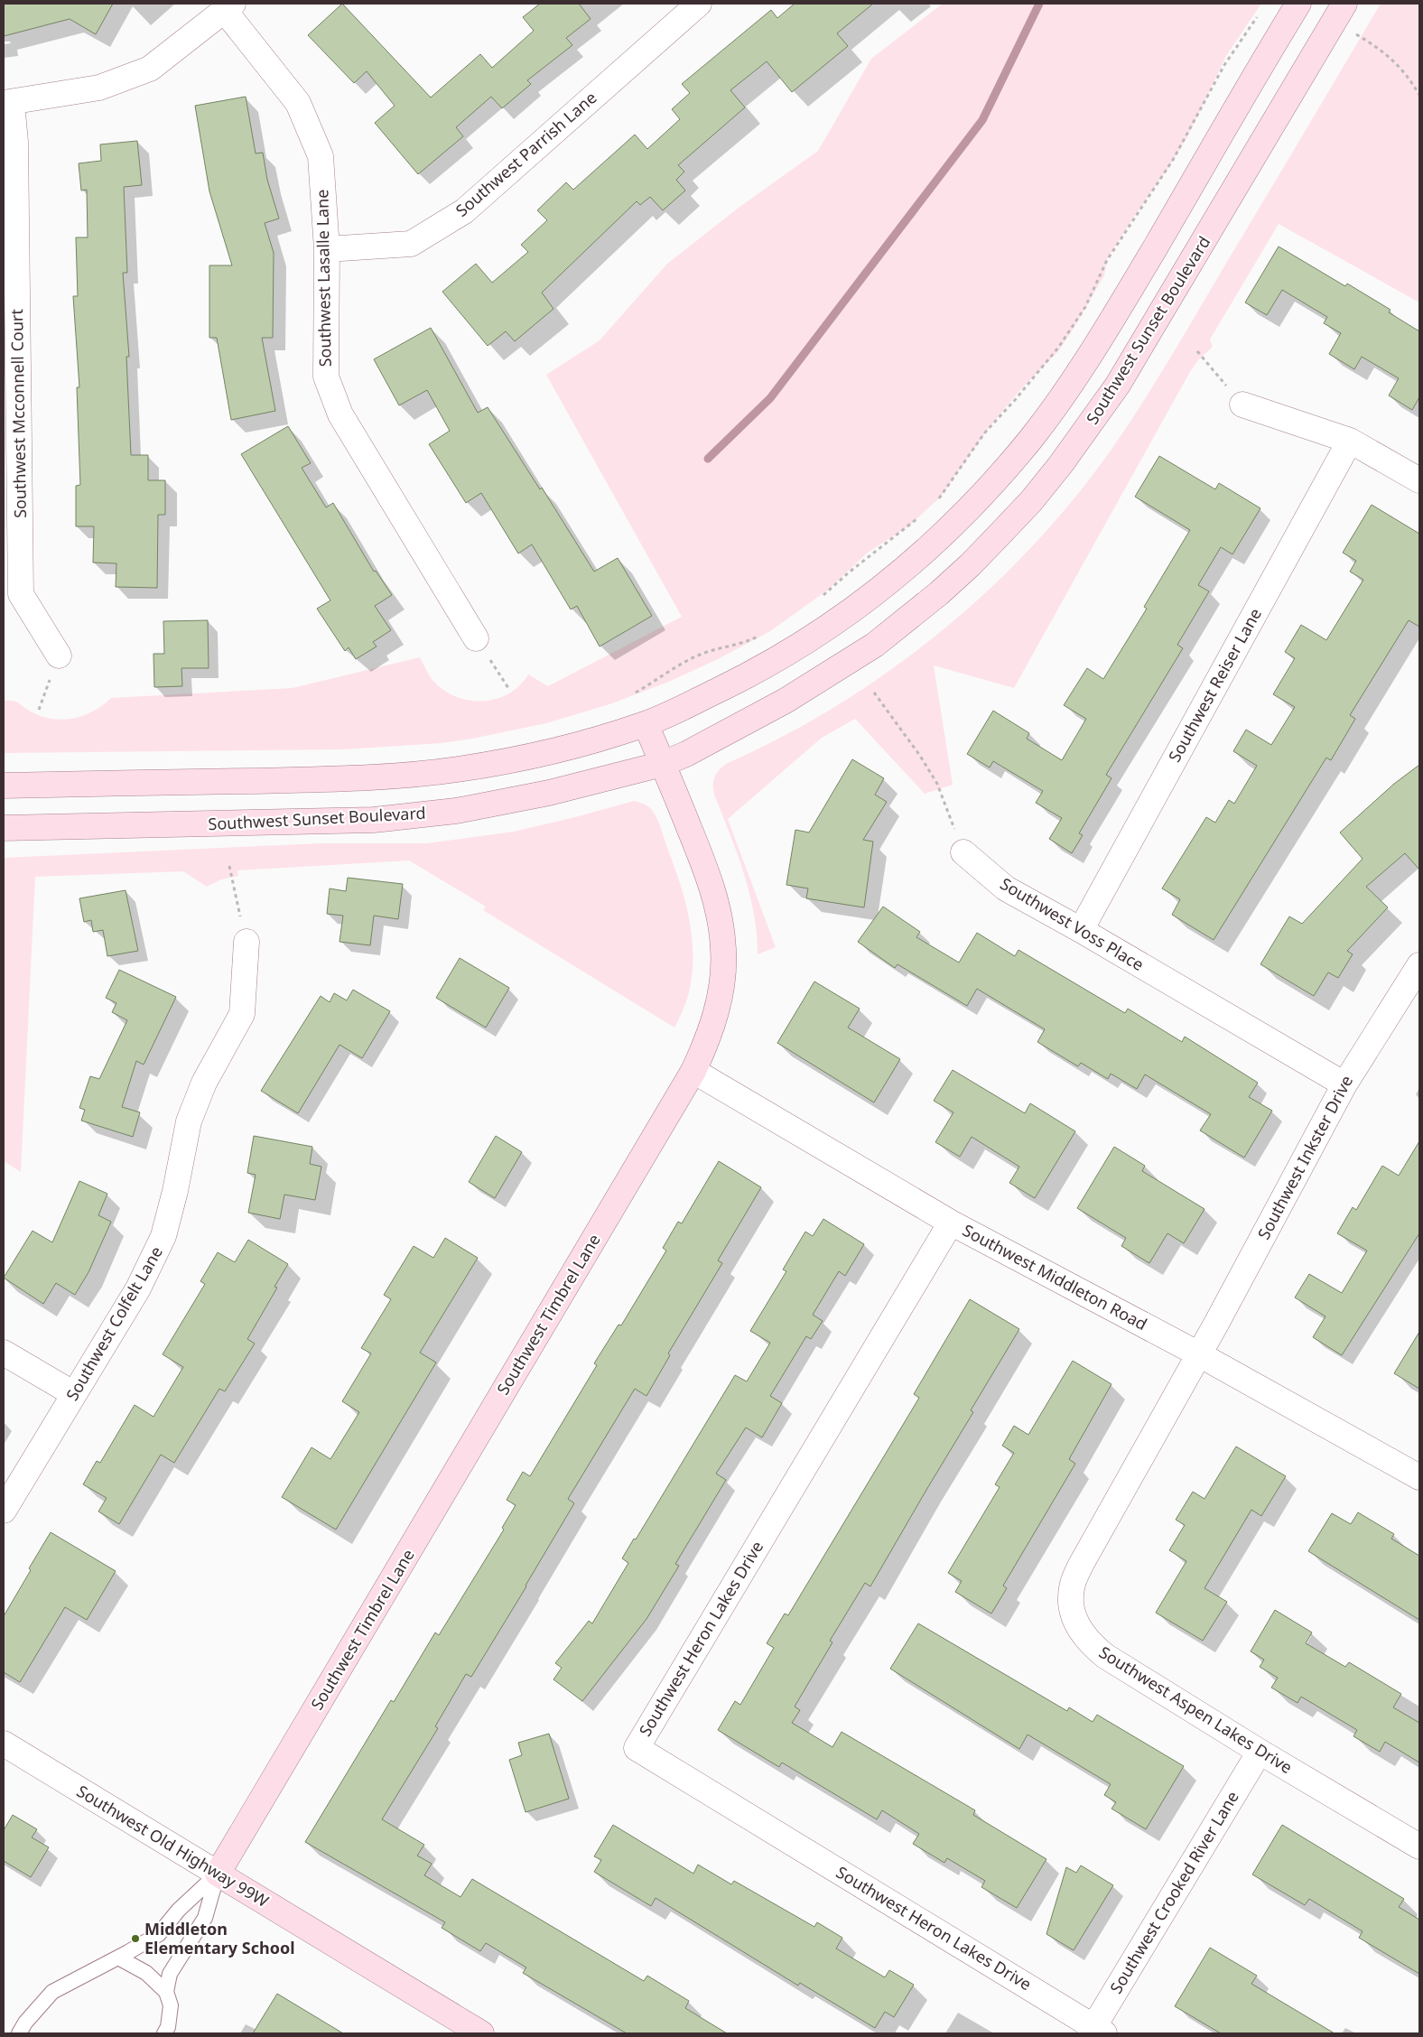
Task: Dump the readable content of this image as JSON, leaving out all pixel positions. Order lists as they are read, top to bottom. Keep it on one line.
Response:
{"streets":{"main road":["Southwest Sunset Boulevard","Southwest Timbrel Lane","Southwest Old Highway 99W"],"street":["Southwest Parrish Lane","Southwest Lasalle Lane","Southwest Mcconnell Court","Southwest Reiser Lane","Southwest Voss Place","Southwest Inkster Drive","Southwest Middleton Road","Southwest Colfelt Lane","Southwest Heron Lakes Drive","Southwest Aspen Lakes Drive","Southwest Crooked River Lane"]},"crossings":[["Southwest Parrish Lane","Southwest Lasalle Lane"],["Southwest Sunset Boulevard","Southwest Timbrel Lane"],["Southwest Reiser Lane","Southwest Voss Place"],["Southwest Voss Place","Southwest Inkster Drive"],["Southwest Inkster Drive","Southwest Middleton Road"],["Southwest Inkster Drive","Southwest Aspen Lakes Drive"],["Southwest Middleton Road","Southwest Timbrel Lane"],["Southwest Middleton Road","Southwest Heron Lakes Drive"],["Southwest Middleton Road","Southwest Aspen Lakes Drive"],["Southwest Timbrel Lane","Southwest Old Highway 99W"],["Southwest Heron Lakes Drive","Southwest Crooked River Lane"],["Southwest Aspen Lakes Drive","Southwest Crooked River Lane"]],"places":["Middleton Elementary School"]}
